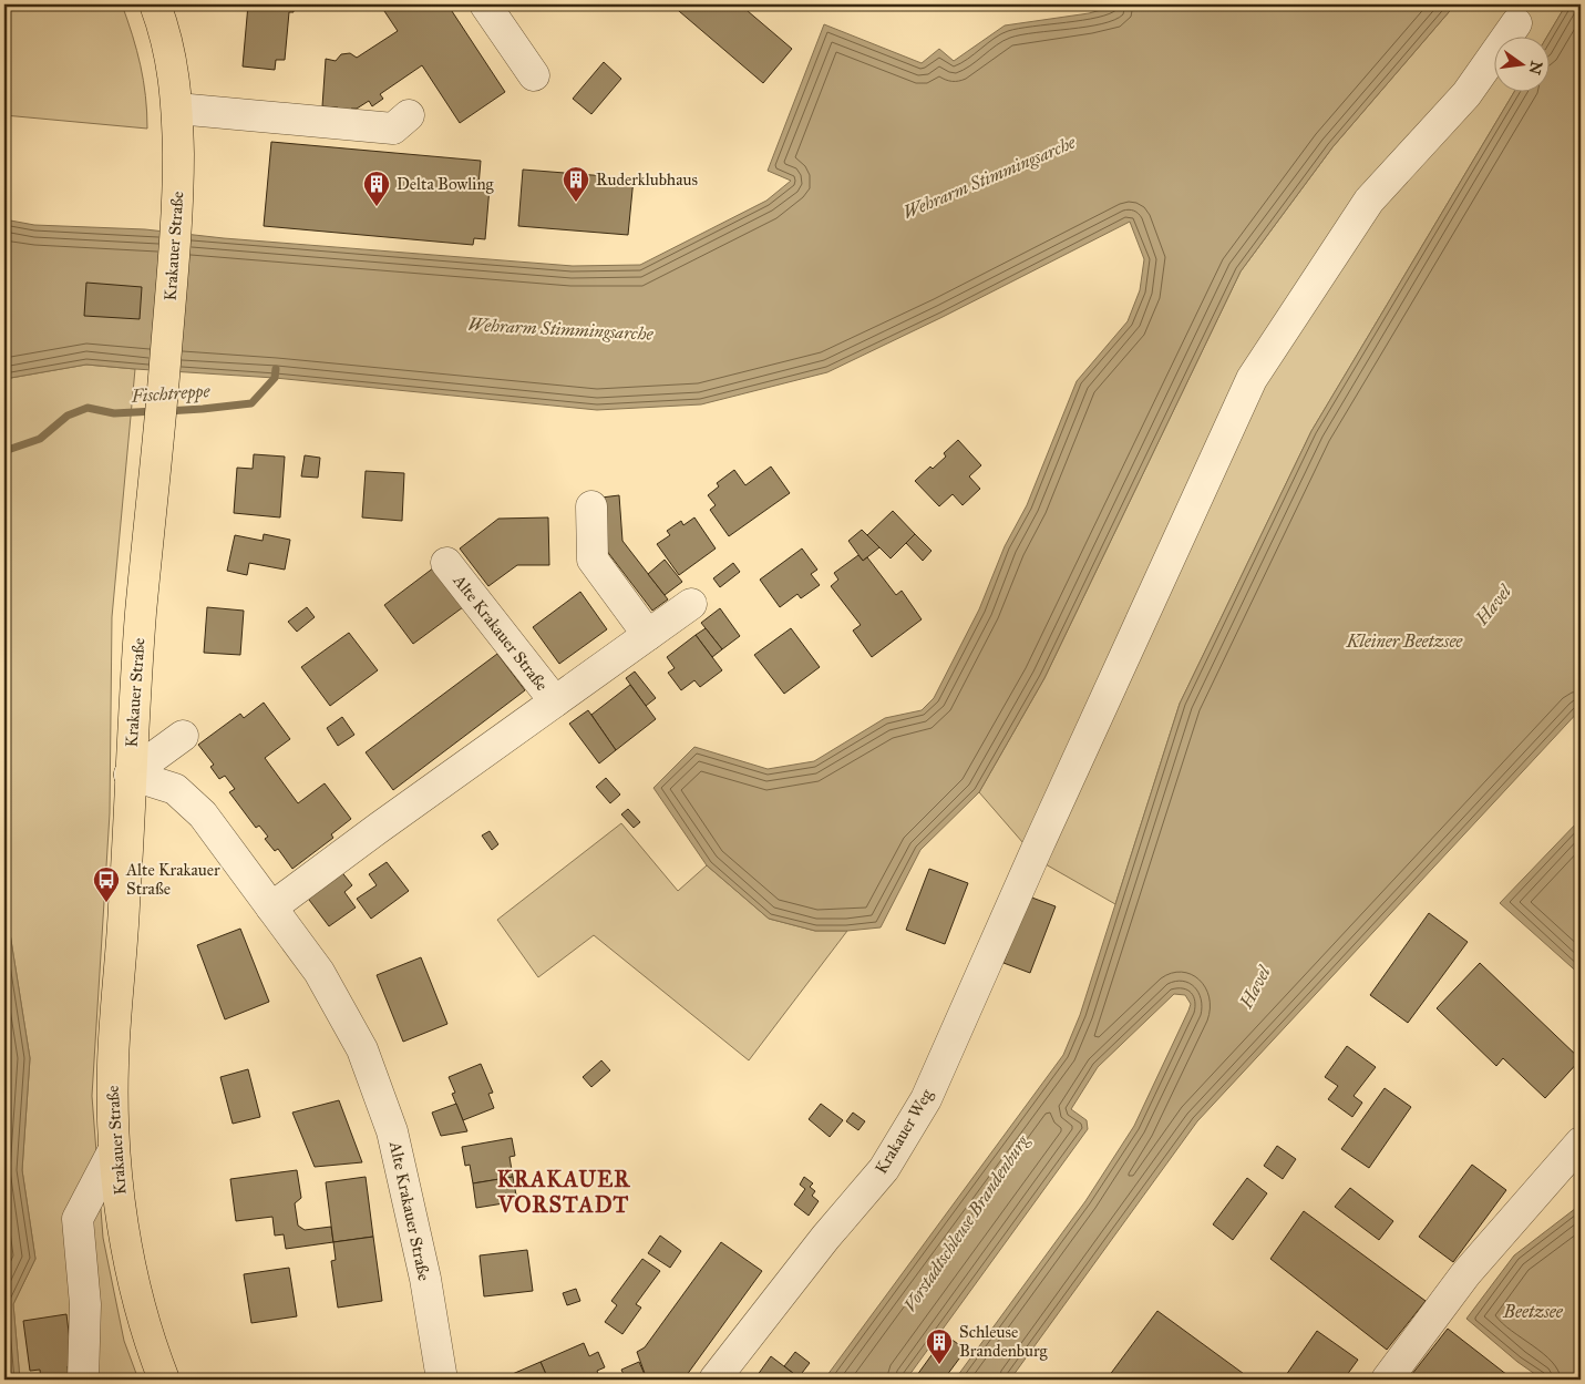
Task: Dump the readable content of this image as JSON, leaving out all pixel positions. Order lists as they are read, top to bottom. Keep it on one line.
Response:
{"streets":{"main road":["Krakauer Straße"],"street":["Alte Krakauer Straße","Krakauer Weg"]},"crossings":[["Krakauer Straße","Alte Krakauer Straße"]],"districts":["KRAKAUER VORSTADT"],"water":["Wehrarm Stimmingsarche","Fischtreppe","Havel","Kleiner Beetzsee","Vorstadtschleuse Brandenburg","Beetzsee"],"places":{"building":["Ruderklubhaus","Delta Bowling","Schleuse Brandenburg"],"bus stop":["Alte Krakauer Straße"]},"north":"right"}
